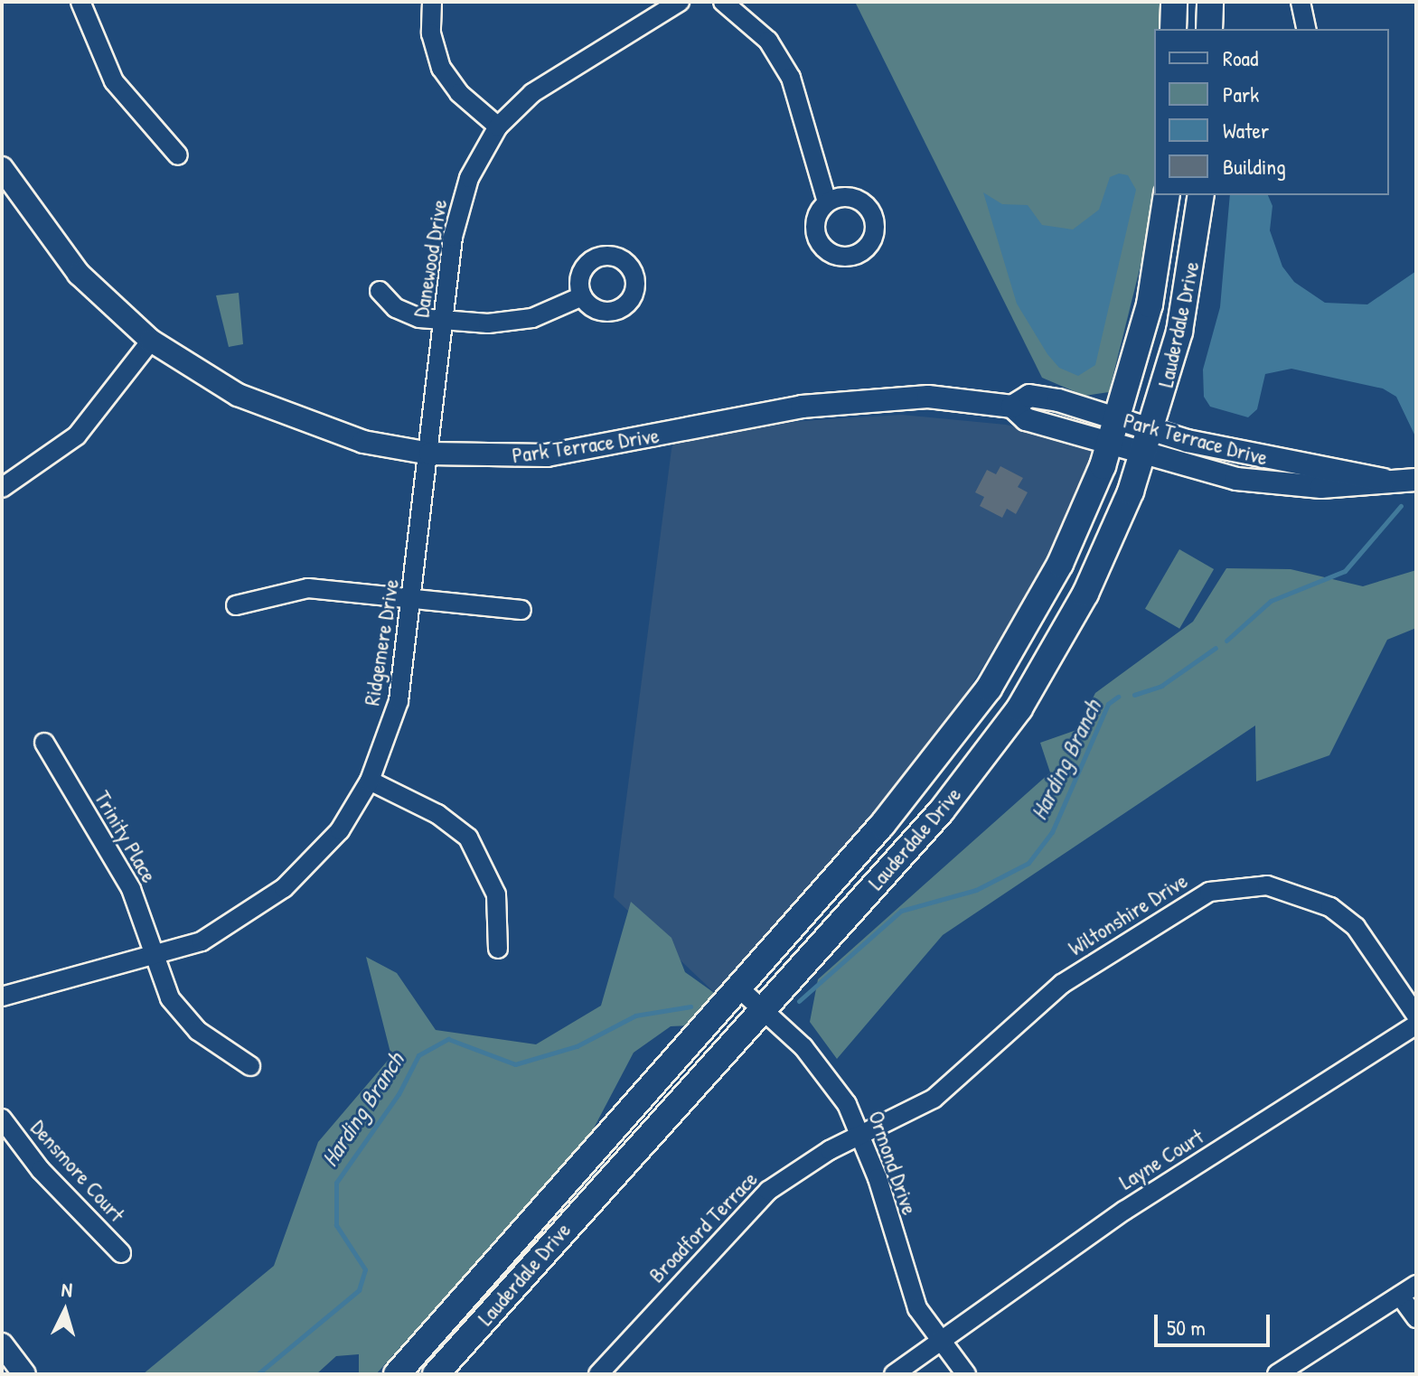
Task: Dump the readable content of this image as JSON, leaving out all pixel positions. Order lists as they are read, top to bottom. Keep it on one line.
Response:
{"streets":{"main road":["Lauderdale Drive"],"street":["Danewood Drive","Park Terrace Drive","Ridgemere Drive","Trinity Place","Wiltonshire Drive","Layne Court","Ormond Drive","Densmore Court","Broadford Terrace"]},"crossings":[["Danewood Drive","Park Terrace Drive"],["Danewood Drive","Ridgemere Drive"],["Lauderdale Drive","Park Terrace Drive"],["Lauderdale Drive","Ormond Drive"],["Park Terrace Drive","Ridgemere Drive"],["Ridgemere Drive","Trinity Place"],["Wiltonshire Drive","Ormond Drive"],["Wiltonshire Drive","Broadford Terrace"],["Layne Court","Ormond Drive"],["Ormond Drive","Broadford Terrace"]],"water":["Harding Branch"],"legend":["Road","Park","Water","Building"],"scale_bar":"50 m","north":"top"}
